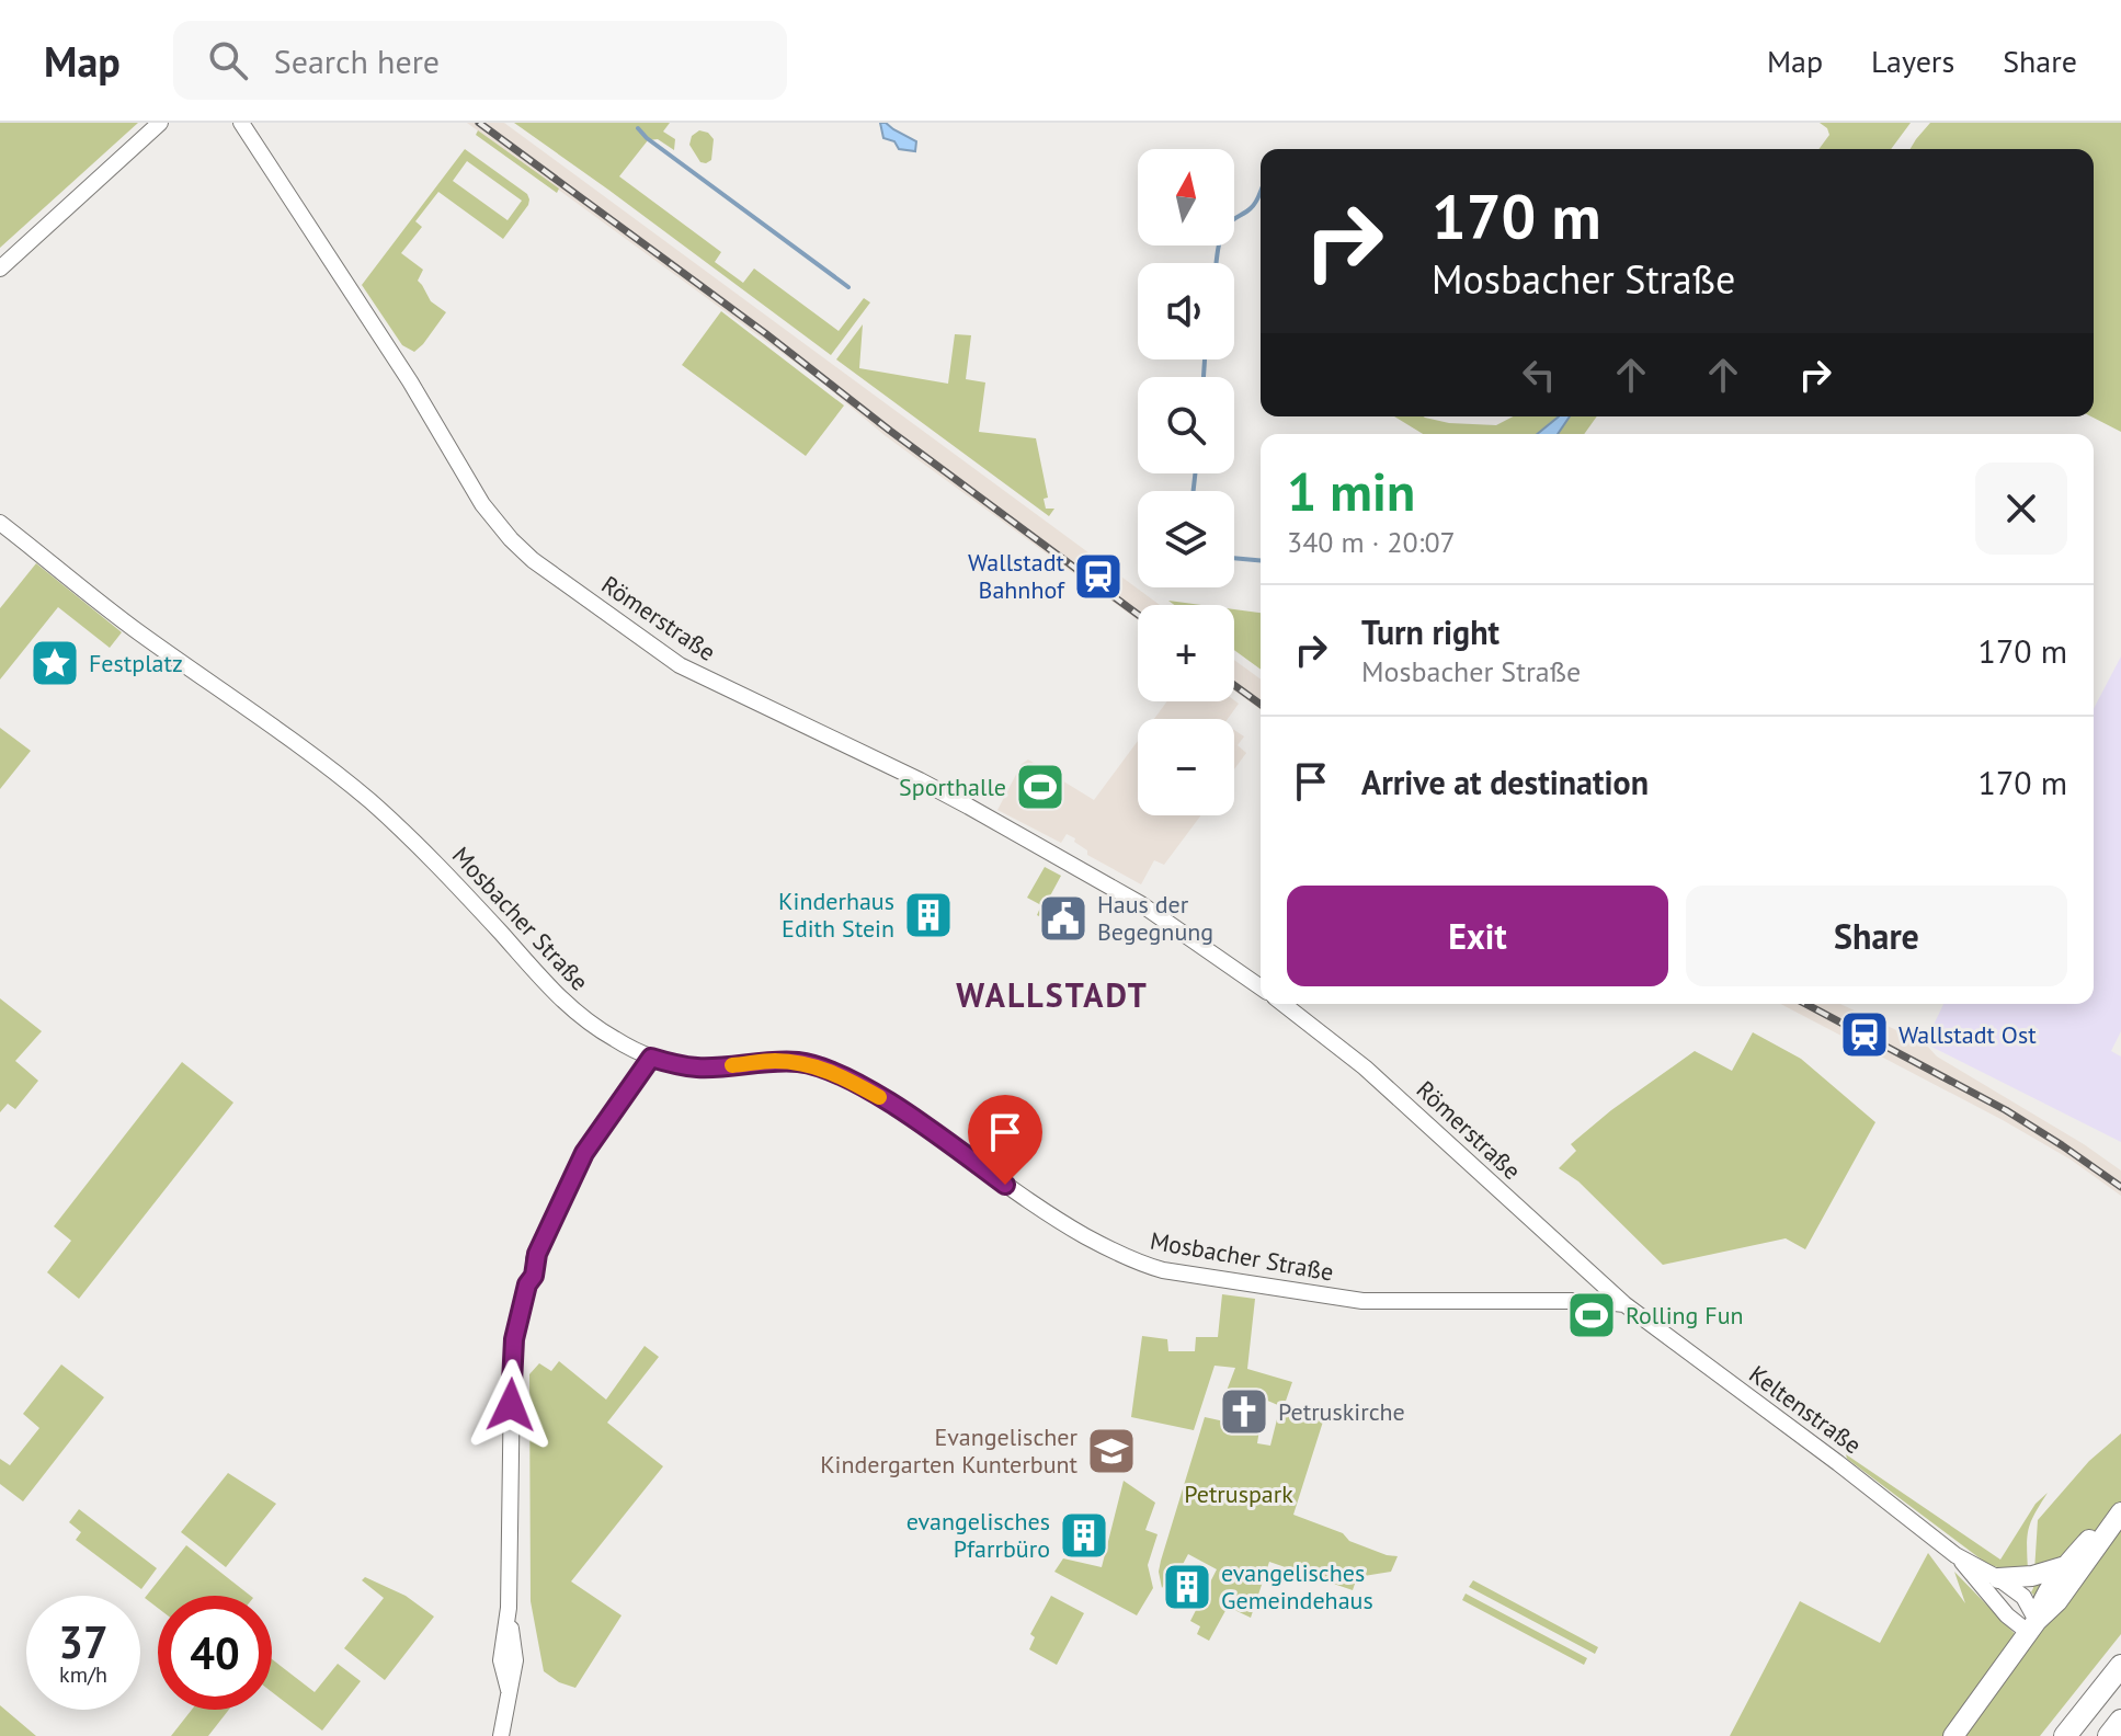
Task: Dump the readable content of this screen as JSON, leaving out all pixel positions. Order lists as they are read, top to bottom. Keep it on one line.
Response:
{"streets":{"street":["Römerstraße","Mosbacher Straße","Keltenstraße"]},"crossings":[["Römerstraße","Mosbacher Straße"],["Römerstraße","Keltenstraße"],["Mosbacher Straße","Keltenstraße"]],"districts":["WALLSTADT"],"parks":["Petruspark"],"places":{"station":["Wallstadt Bahnhof","Wallstadt Ost"],"place":["Festplatz"],"sports":["Sporthalle","Rolling Fun"],"building":["Kinderhaus Edith Stein","evangelisches Pfarrbüro","evangelisches Gemeindehaus"],"public building":["Haus der Begegnung"],"church":["Petruskirche"],"school or university":["Evangelischer Kindergarten Kunterbunt"]},"north":"top","page":{"header":"Map","search":"Search here","nav":["Map","Layers","Share"],"map_buttons":["+","−"],"turn":["170 m","Mosbacher Straße"],"heading":["1 min","340 m · 20:07"],"list":[{"name":"Turn right","note":"Mosbacher Straße","value":"170 m"},{"name":"Arrive at destination","value":"170 m"}],"buttons":["Exit","Share"],"speed":"37 km/h","limit":"40"}}
